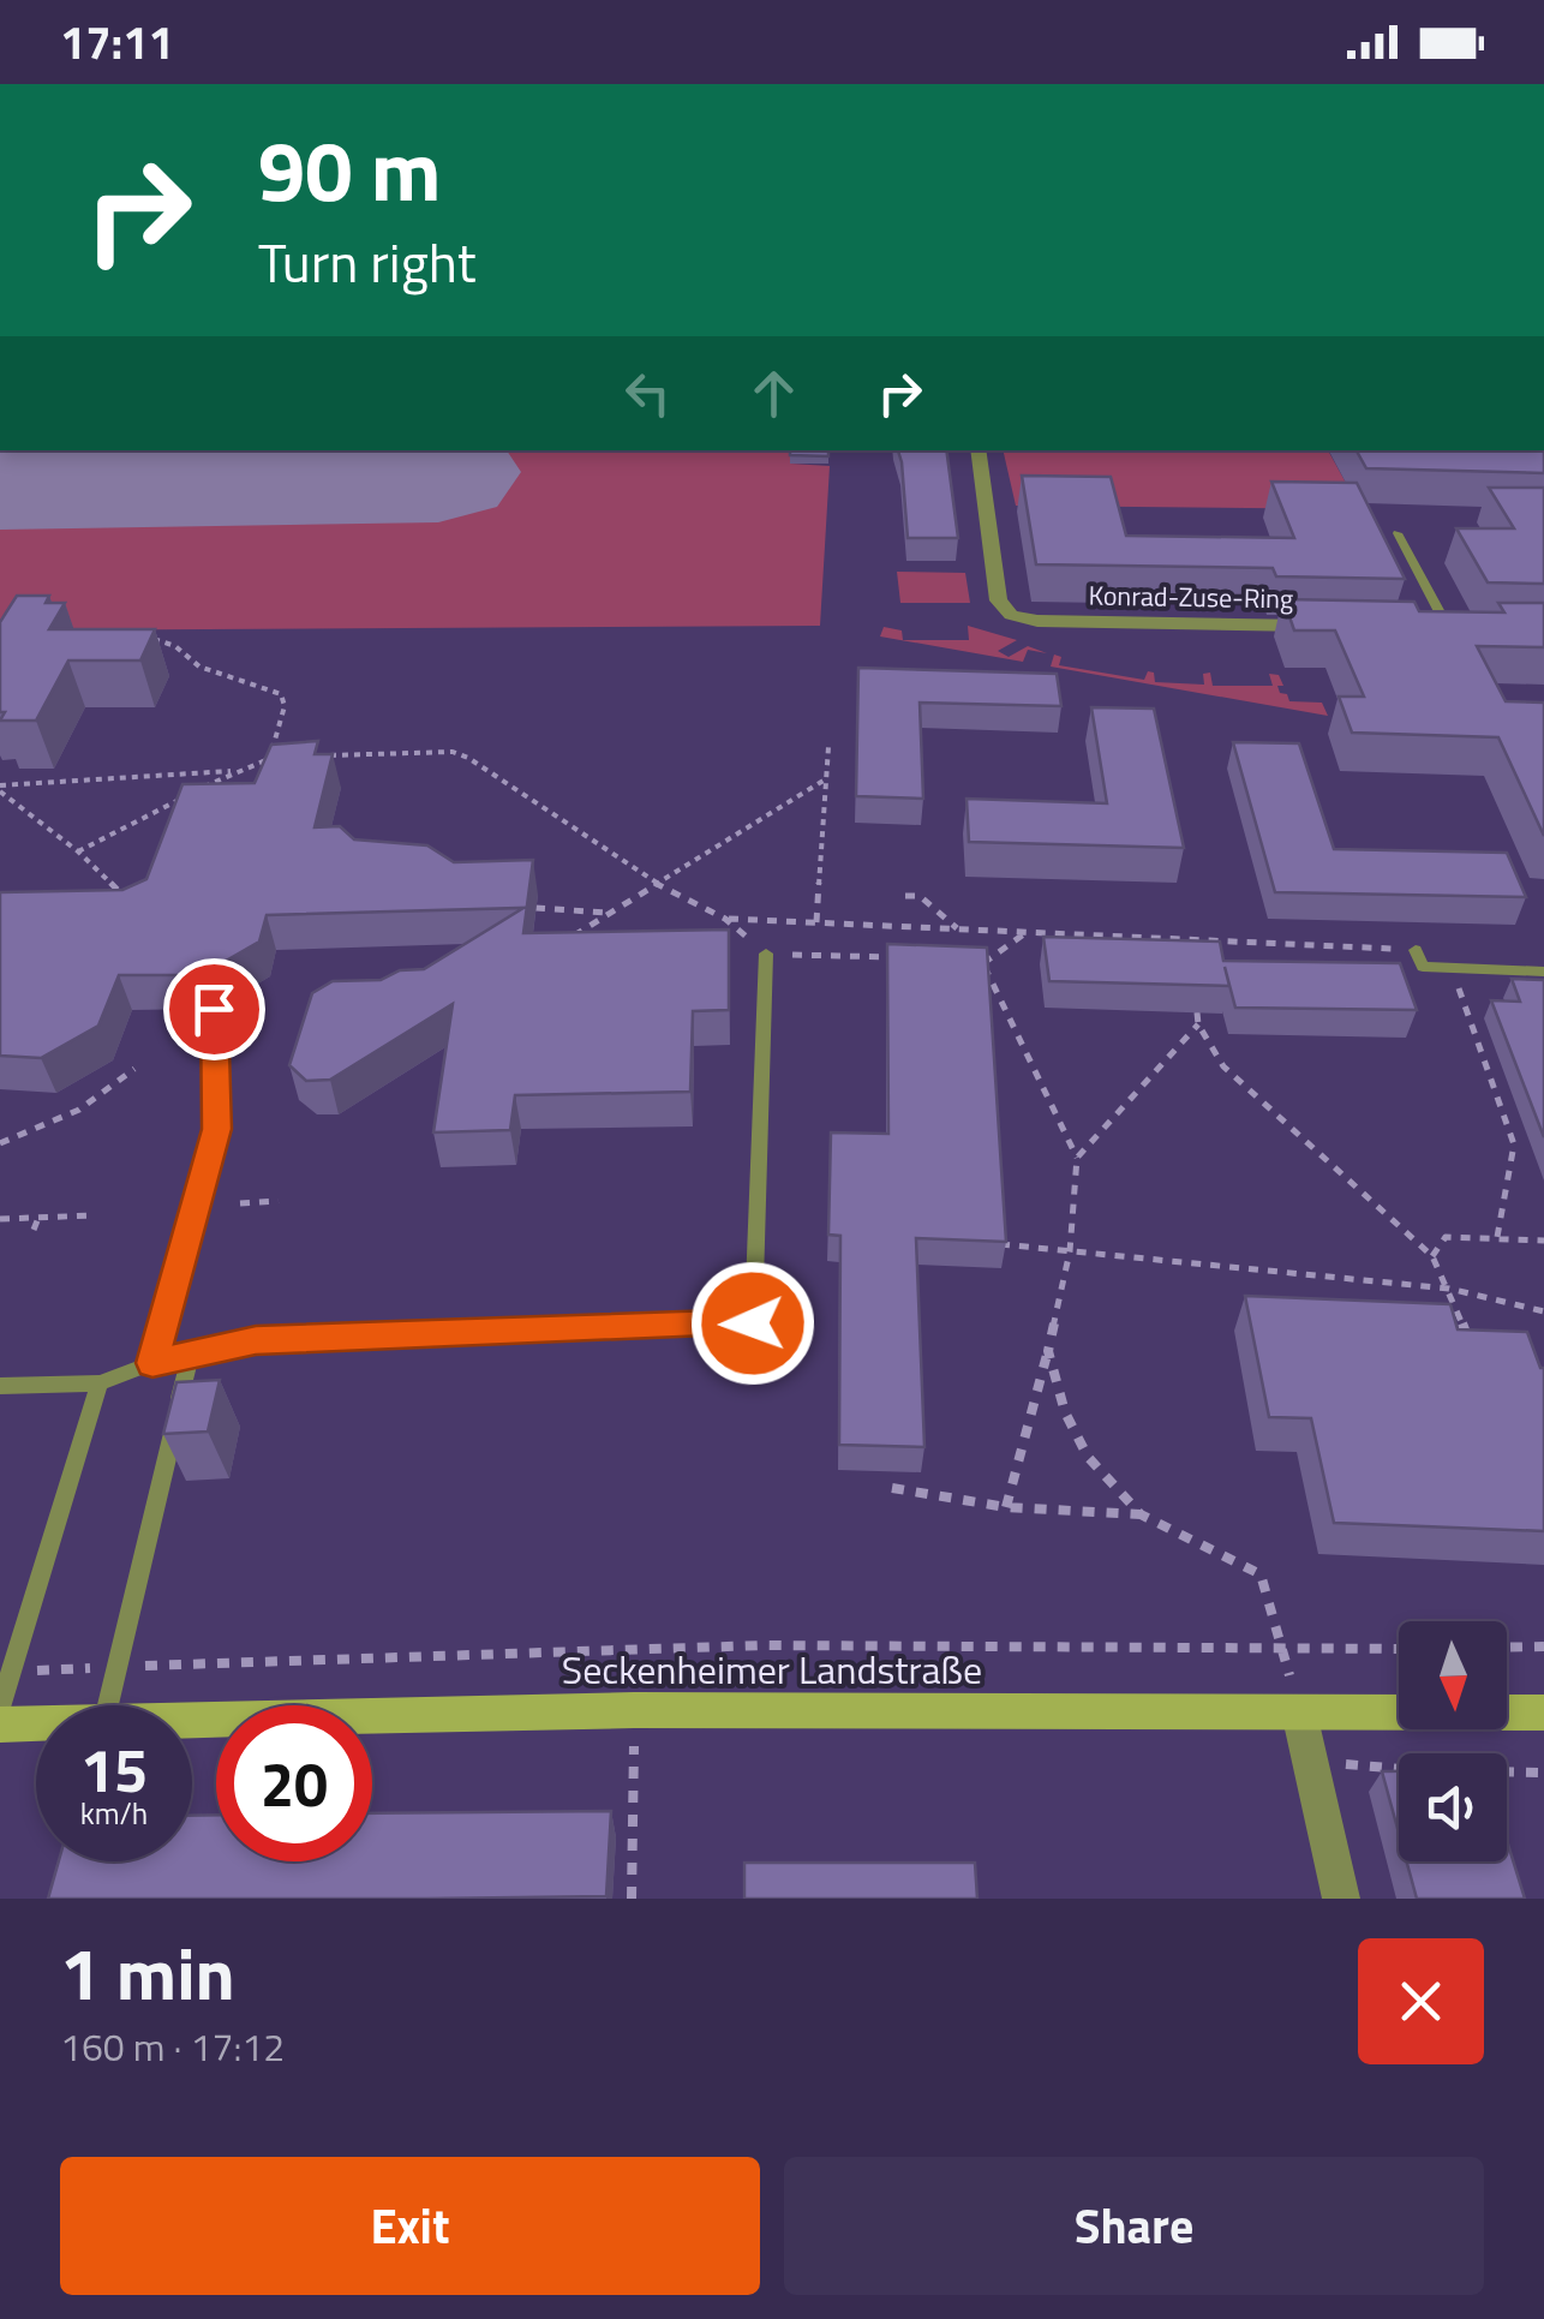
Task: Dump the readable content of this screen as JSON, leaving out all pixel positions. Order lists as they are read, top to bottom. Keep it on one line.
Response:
{"streets":{"main road":["Seckenheimer Landstraße"],"street":["Konrad-Zuse-Ring"]},"north":"bottom","page":{"status":"17:11","turn":["90 m","Turn right"],"speed":"15 km/h","limit":"20","heading":["1 min","160 m · 17:12"],"buttons":["Exit","Share"]}}
